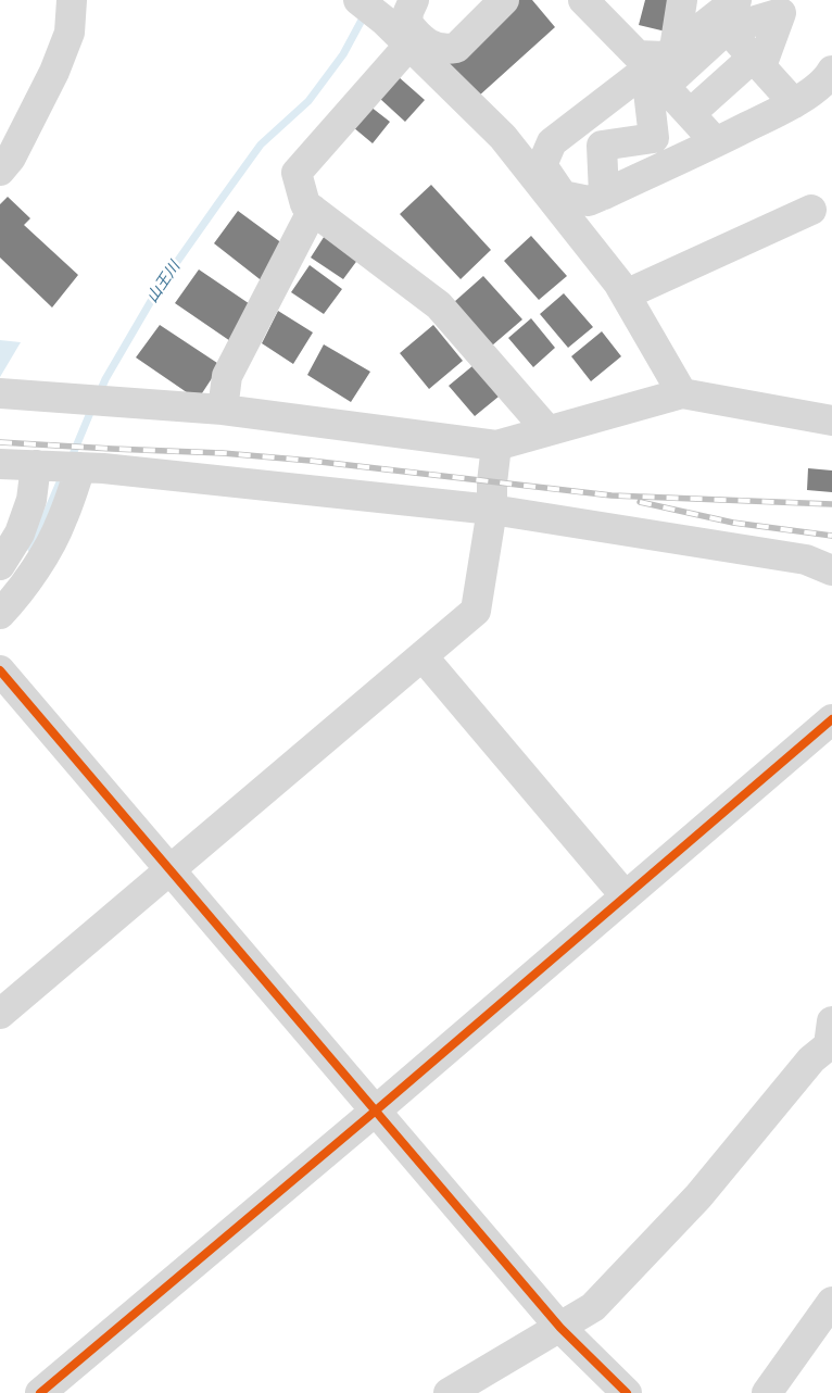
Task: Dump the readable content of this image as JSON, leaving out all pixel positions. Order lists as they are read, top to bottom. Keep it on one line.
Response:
{"water":["山王川"]}
